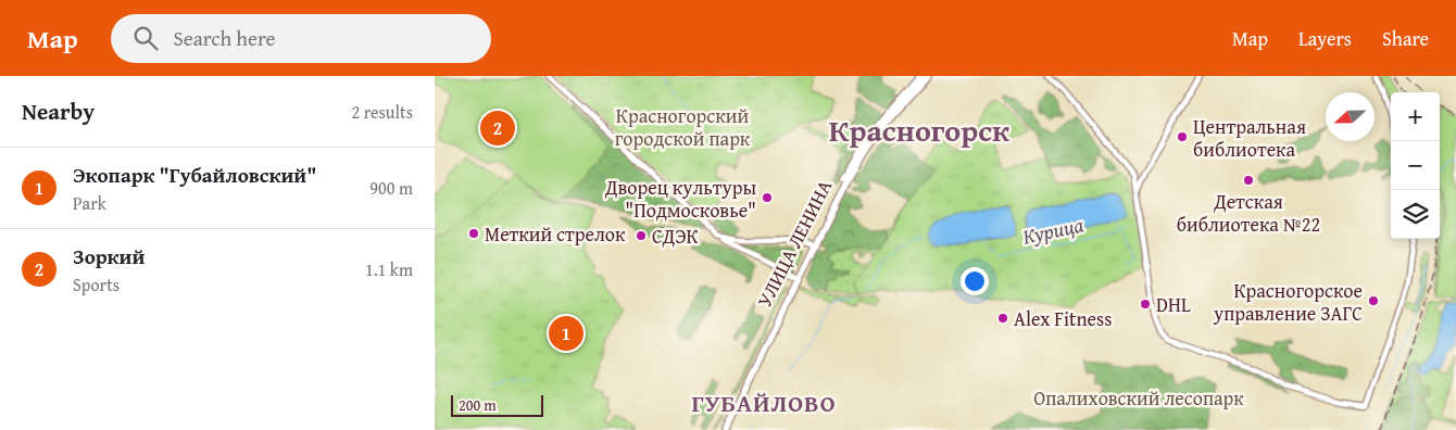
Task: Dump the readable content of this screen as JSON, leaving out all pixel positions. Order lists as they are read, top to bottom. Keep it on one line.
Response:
{"streets":{"main road":["УЛИЦА ЛЕНИНА"]},"districts":["Красногорск","ГУБАЙЛОВО"],"water":["Курица"],"parks":["Красногорский городской парк","Опалиховский лесопарк"],"places":["Центральная библиотека","Детская библиотека №22","Дворец культуры \"Подмосковье\"","Меткий стрелок","СДЭК","Красногорское управление ЗАГС","DHL","Alex Fitness"],"scale_bar":"200 m","north":"left","page":{"header":"Map","search":"Search here","nav":["Map","Layers","Share"],"heading":["Nearby","2 results"],"map_buttons":["+","−"],"pins":["2","1"],"list":[{"mark":"1","name":"Экопарк \"Губайловский\"","note":"Park","value":"900 m"},{"mark":"2","name":"Зоркий","note":"Sports","value":"1.1 km"}],"scale":"200 m"}}
